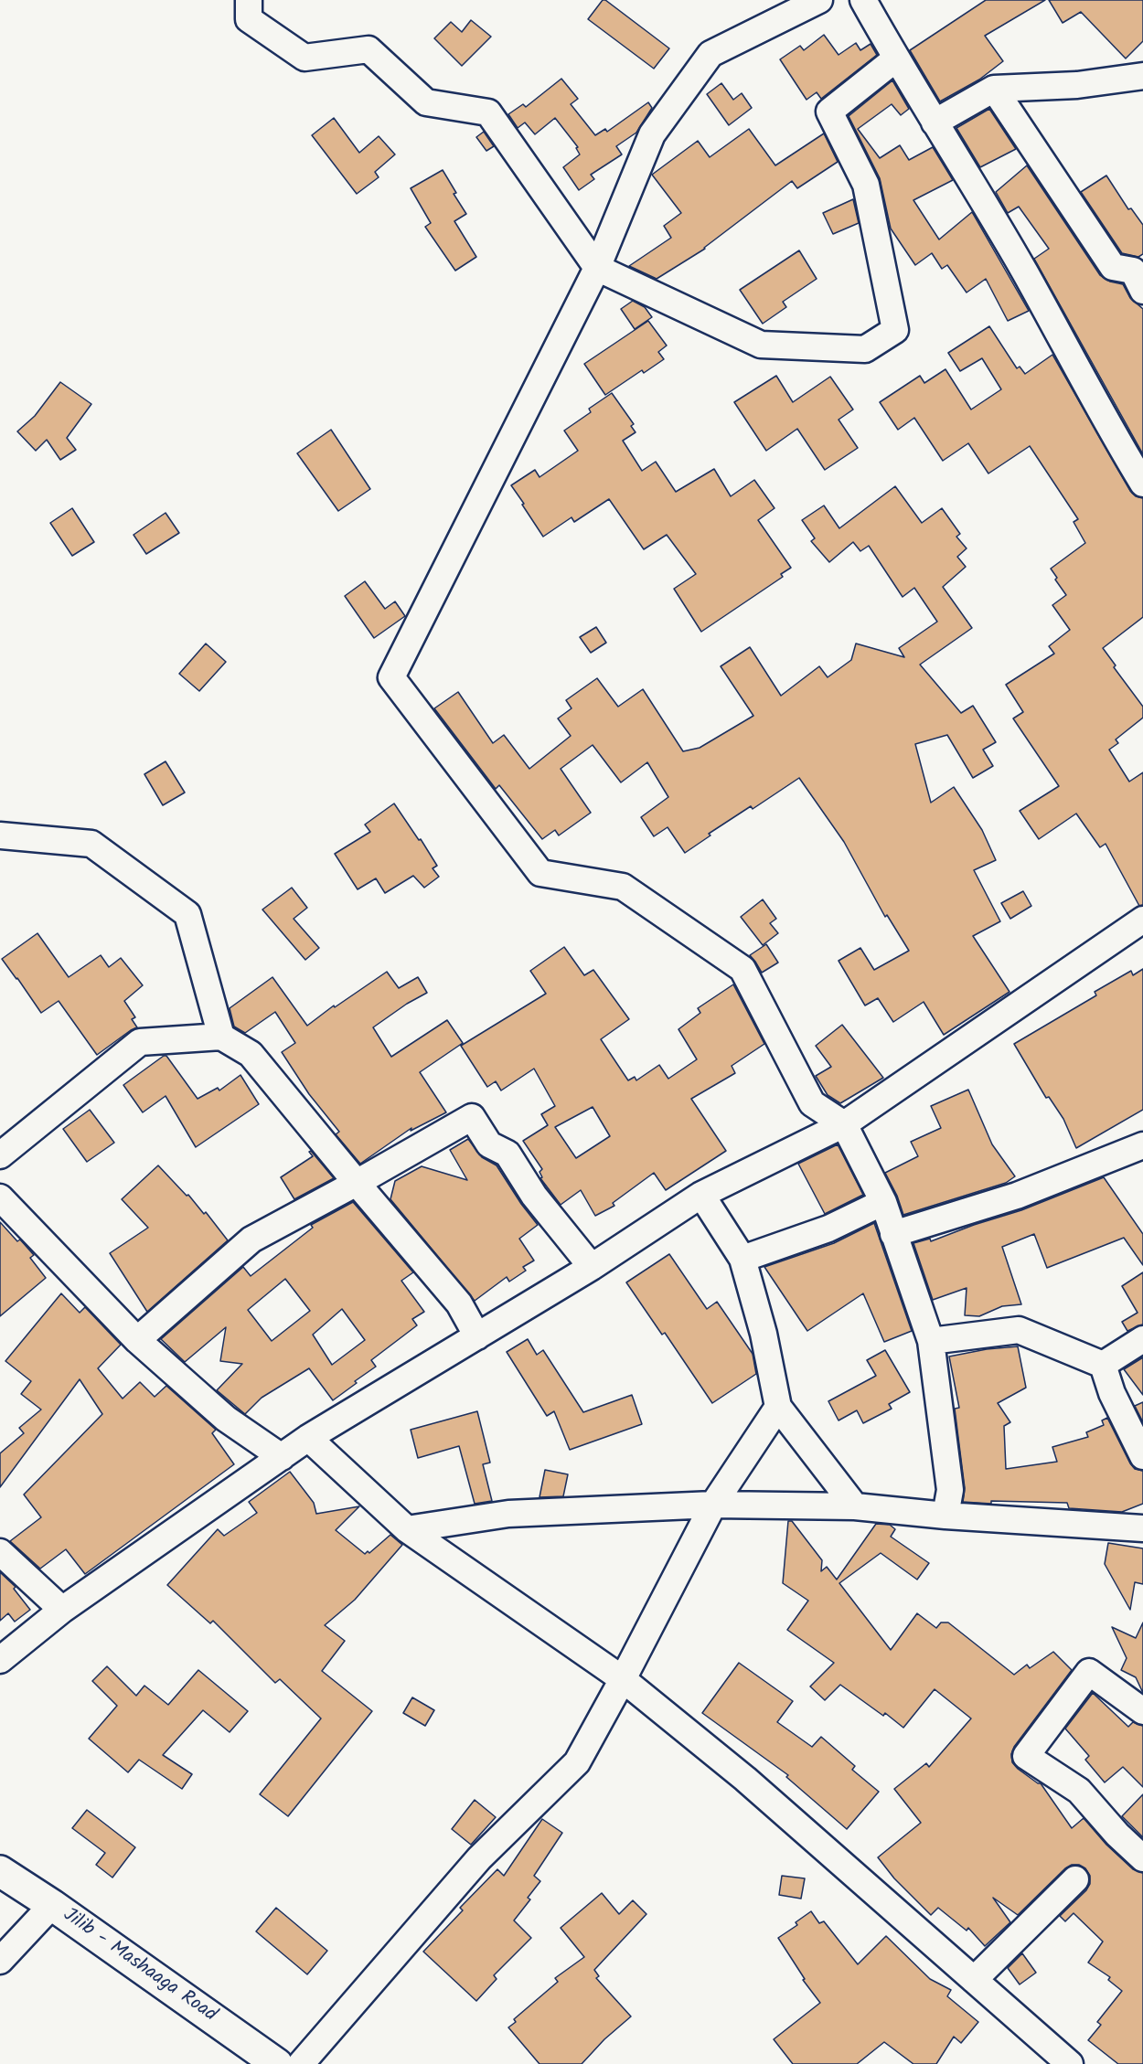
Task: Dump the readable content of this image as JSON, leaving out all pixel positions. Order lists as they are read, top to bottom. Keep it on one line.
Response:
{"streets":{"main road":["Jilib - Mashaaga Road"]}}
